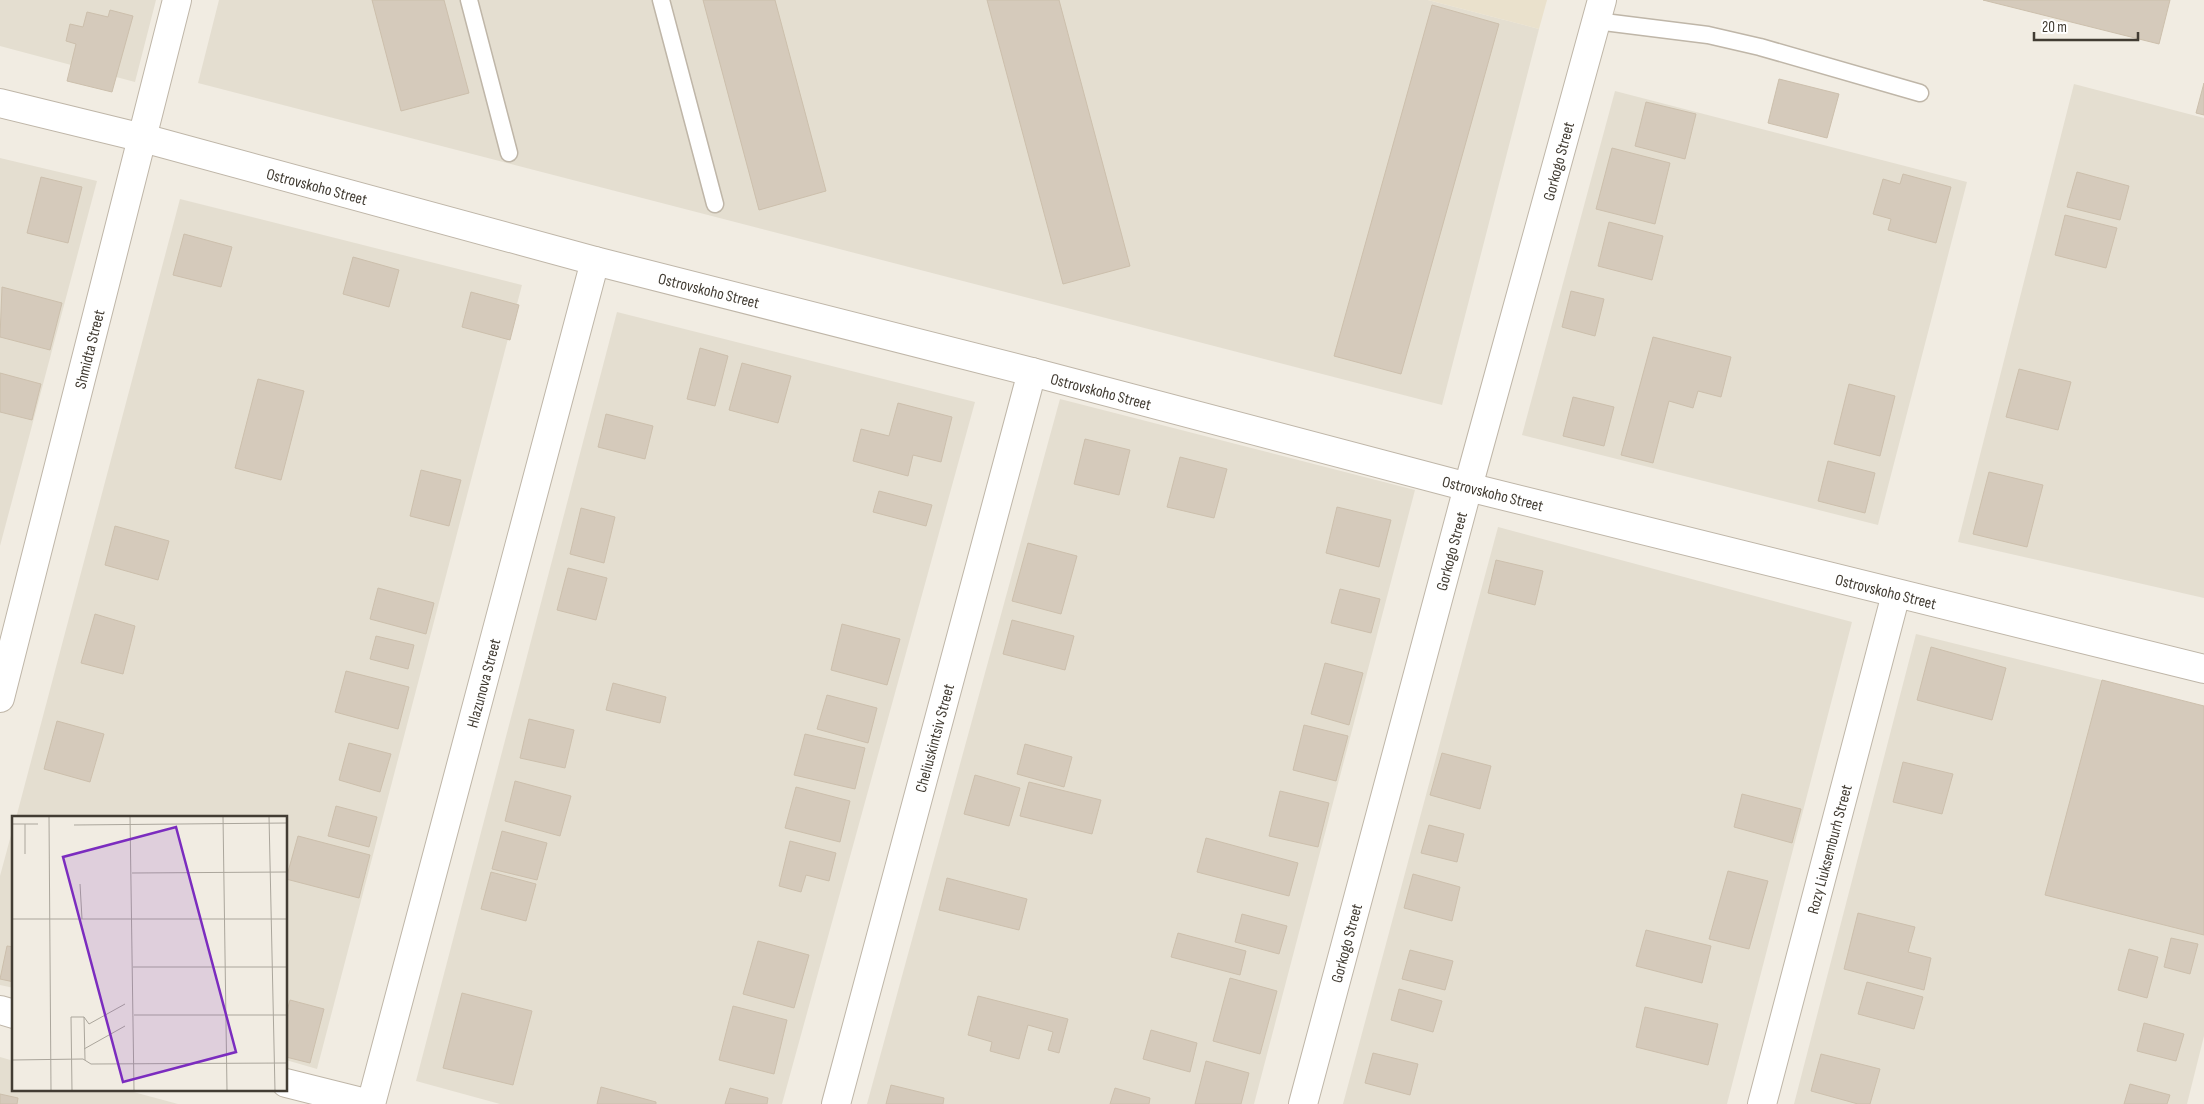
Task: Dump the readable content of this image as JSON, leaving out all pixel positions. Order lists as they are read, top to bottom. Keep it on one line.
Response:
{"streets":{"street":["Gorkogo Street","Ostrovskoho Street","Shmidta Street","Hlazunova Street","Cheliuskintsiv Street","Rozy Liuksemburh Street"]},"crossings":[["Gorkogo Street","Ostrovskoho Street"],["Ostrovskoho Street","Shmidta Street"],["Ostrovskoho Street","Hlazunova Street"],["Ostrovskoho Street","Cheliuskintsiv Street"],["Ostrovskoho Street","Rozy Liuksemburh Street"]],"scale_bar":"20 m"}
